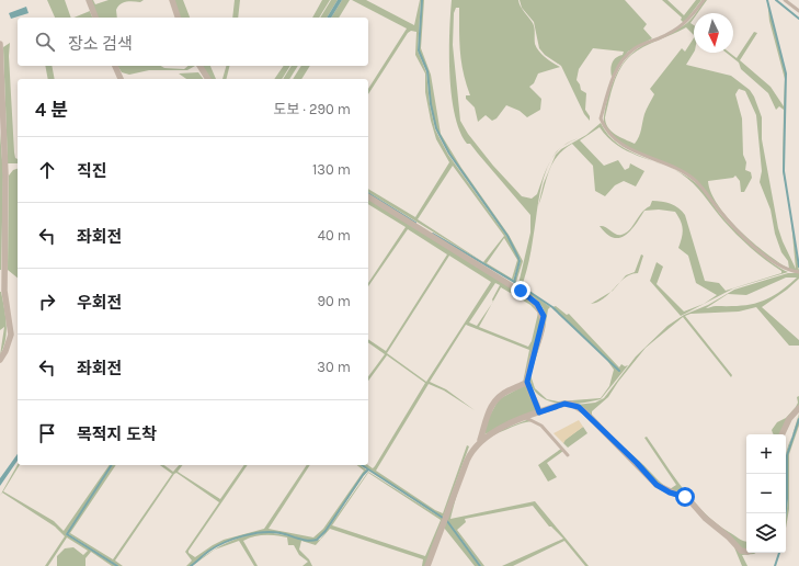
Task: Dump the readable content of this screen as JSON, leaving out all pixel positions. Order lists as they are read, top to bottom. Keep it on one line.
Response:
{"north":"bottom","page":{"search":"장소 검색","heading":["4 분","도보 · 290 m"],"list":[["직진","130 m"],["좌회전","40 m"],["우회전","90 m"],["좌회전","30 m"],"목적지 도착"],"map_buttons":["+","−"]}}
